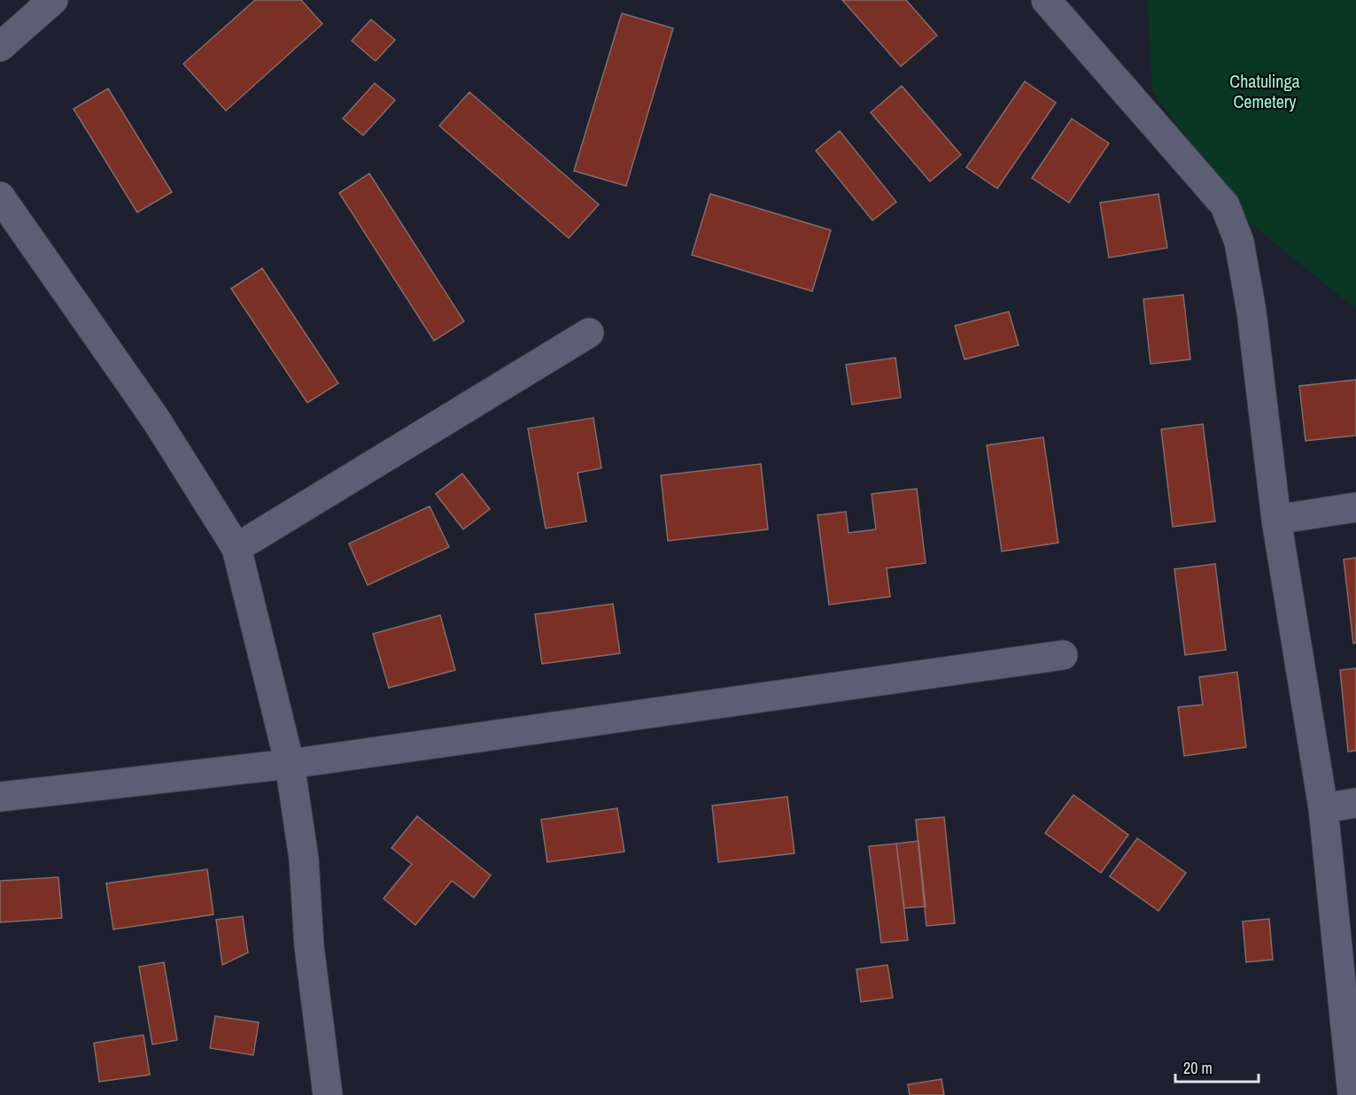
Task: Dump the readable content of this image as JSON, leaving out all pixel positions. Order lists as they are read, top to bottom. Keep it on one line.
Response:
{"parks":["Chatulinga Cemetery"],"scale_bar":"20 m"}
